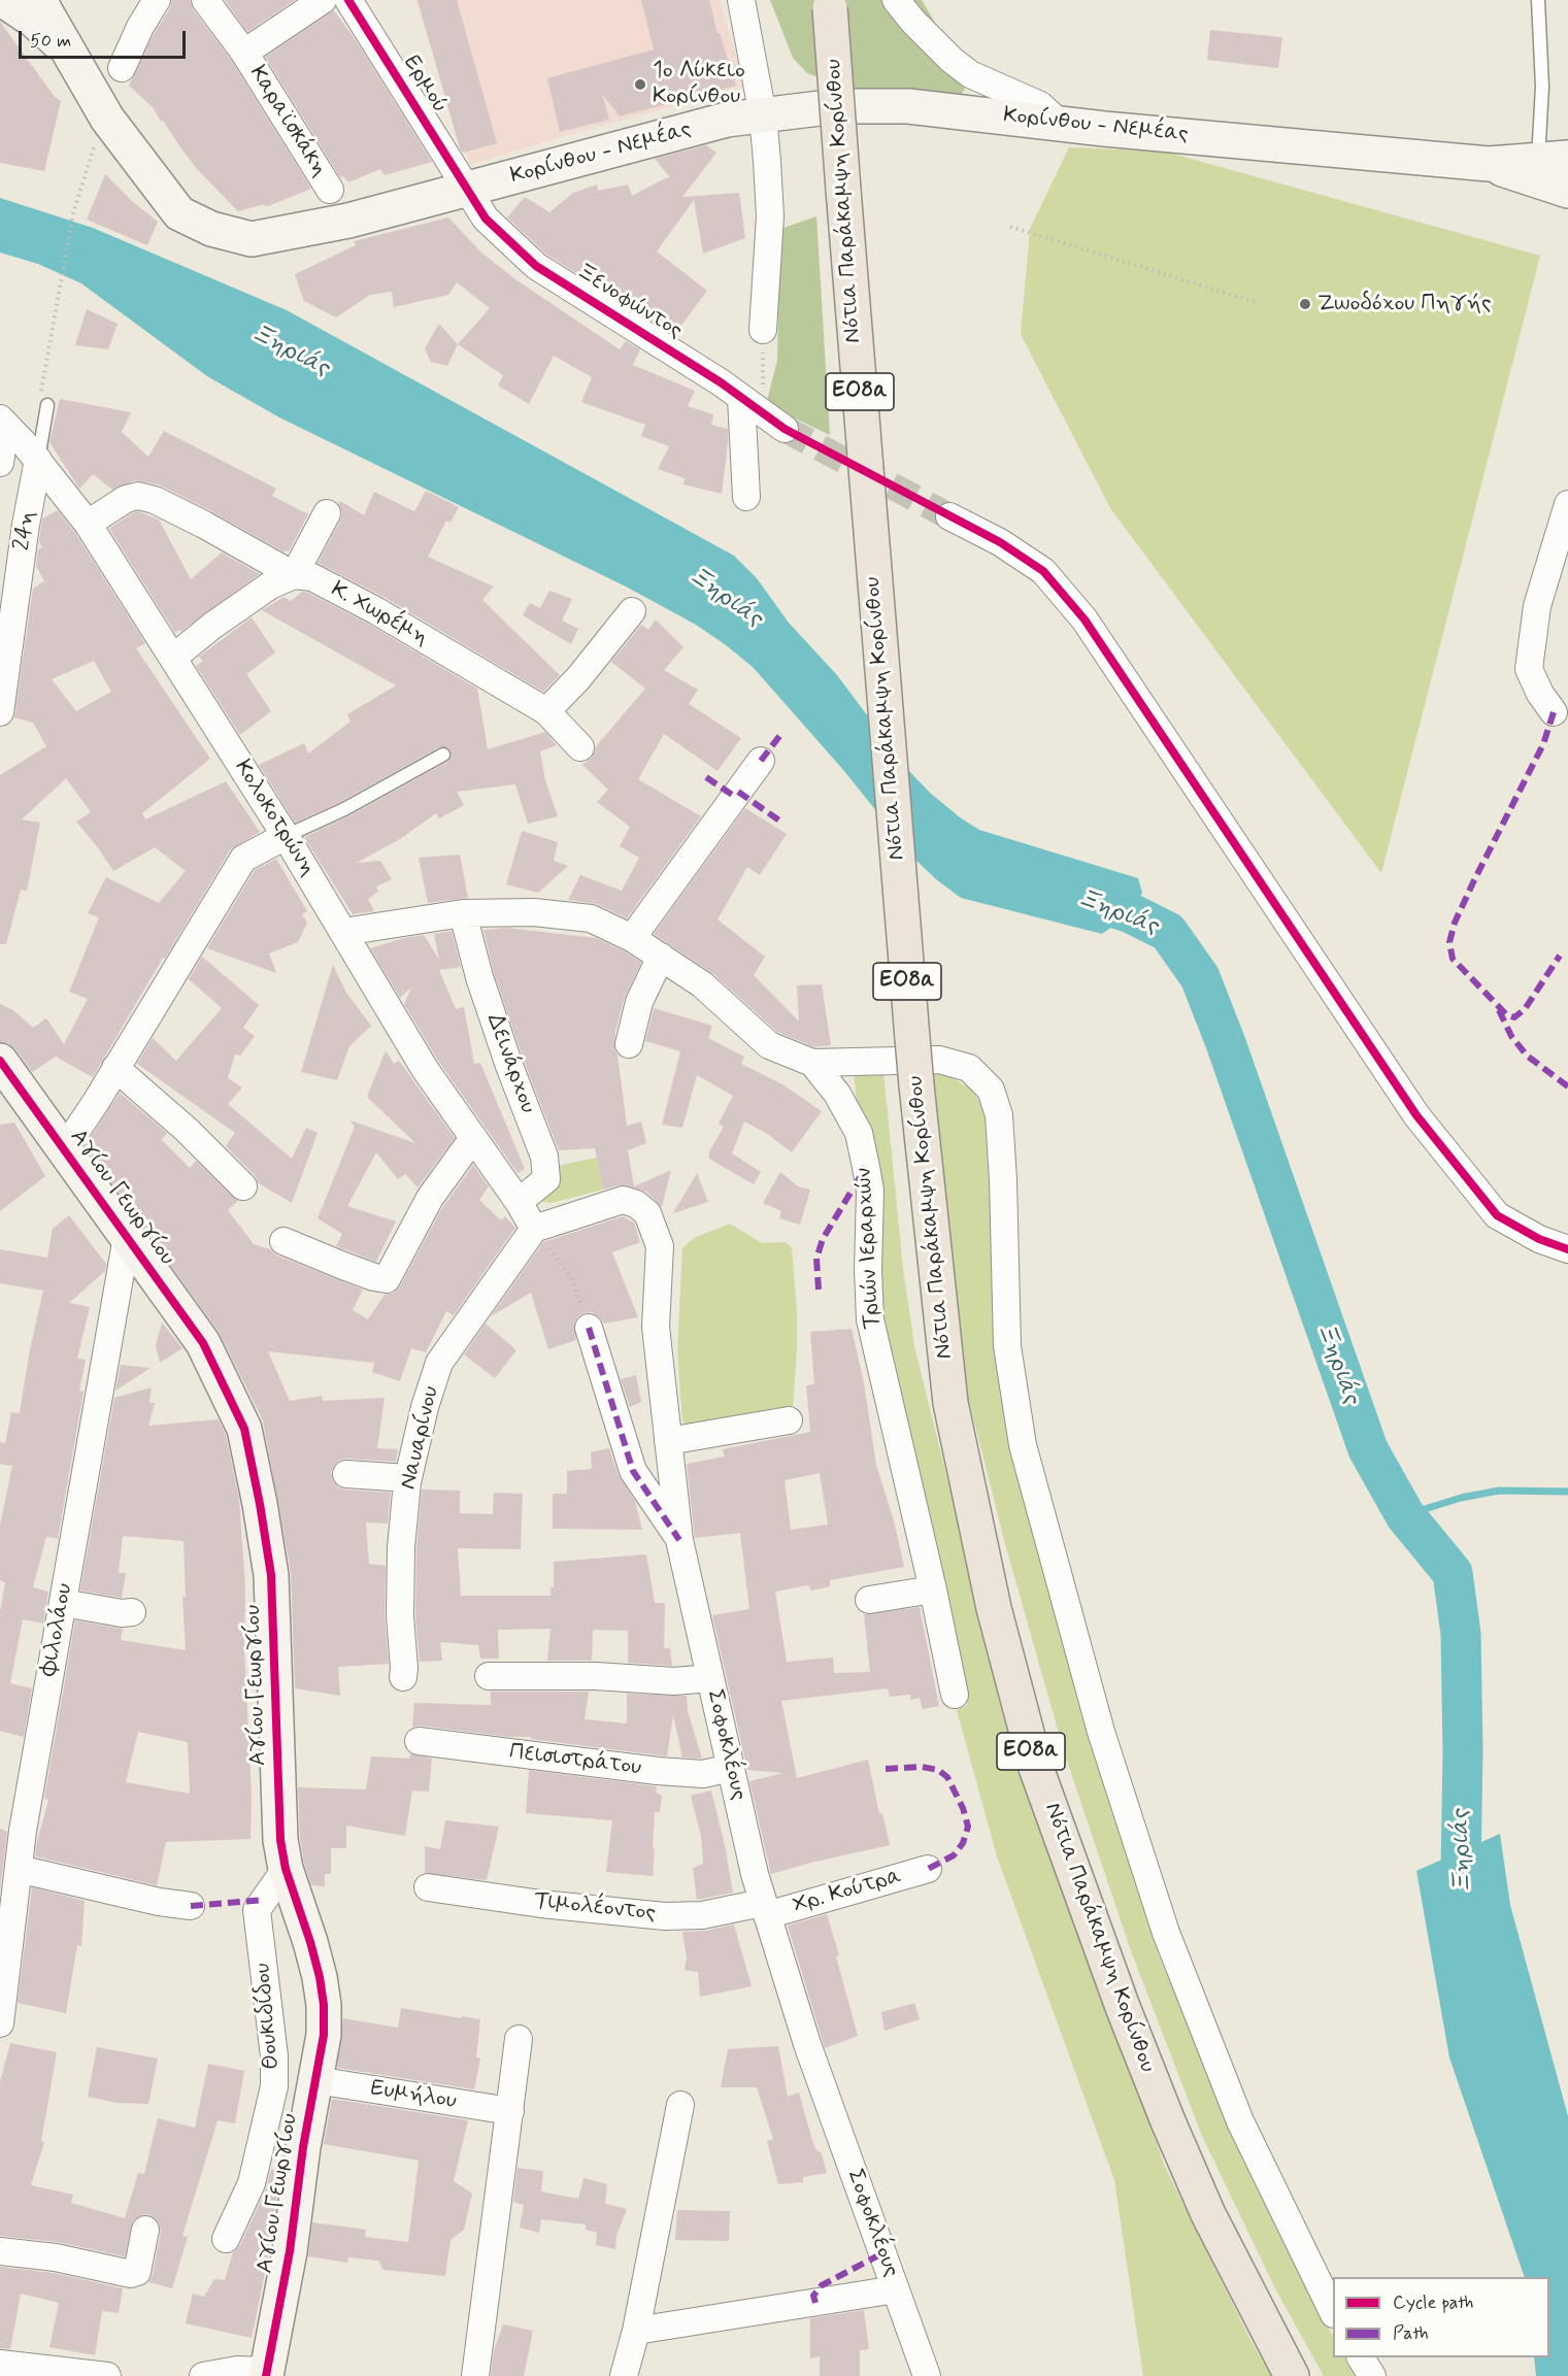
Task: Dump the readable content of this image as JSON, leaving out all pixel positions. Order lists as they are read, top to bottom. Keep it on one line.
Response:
{"streets":{"highway":["Νότια Παράκαμψη Κορίνθου","ΕΟ8α"],"main road":["Κορίνθου - Νεμέας","Αγίου Γεωργίου"],"street":["Ερμού","Καραϊσκάκη","Ξενοφώντος","24η","Κ. Χωρέμη","Κολοκοτρώνη","Δεινάρχου","Τριών Ιεραρχών","Ναυαρίνου","Φιλολάου","Σοφοκλέους","Πεισιστράτου","Χρ. Κούτρα","Τιμολέοντος","Θουκιδίδου","Ευμήλου"]},"crossings":[["Ερμού","Κορίνθου - Νεμέας"],["Ερμού","Ξενοφώντος"],["Κορίνθου - Νεμέας","Ξενοφώντος"],["24η","Κολοκοτρώνη"],["Κ. Χωρέμη","Κολοκοτρώνη"],["Κολοκοτρώνη","Δεινάρχου"],["Κολοκοτρώνη","Τριών Ιεραρχών"],["Κολοκοτρώνη","Ναυαρίνου"],["Κολοκοτρώνη","Σοφοκλέους"],["Δεινάρχου","Τριών Ιεραρχών"],["Αγίου Γεωργίου","Φιλολάου"],["Αγίου Γεωργίου","Θουκιδίδου"],["Αγίου Γεωργίου","Ευμήλου"],["Ναυαρίνου","Σοφοκλέους"],["Σοφοκλέους","Πεισιστράτου"],["Σοφοκλέους","Χρ. Κούτρα"],["Σοφοκλέους","Τιμολέοντος"],["Χρ. Κούτρα","Τιμολέοντος"]],"water":["Ξηριάς"],"places":["1ο Λύκειο Κορίνθου","Ζωοδόχου Πηγής"],"legend":["Cycle path","Path"],"scale_bar":"50 m"}
